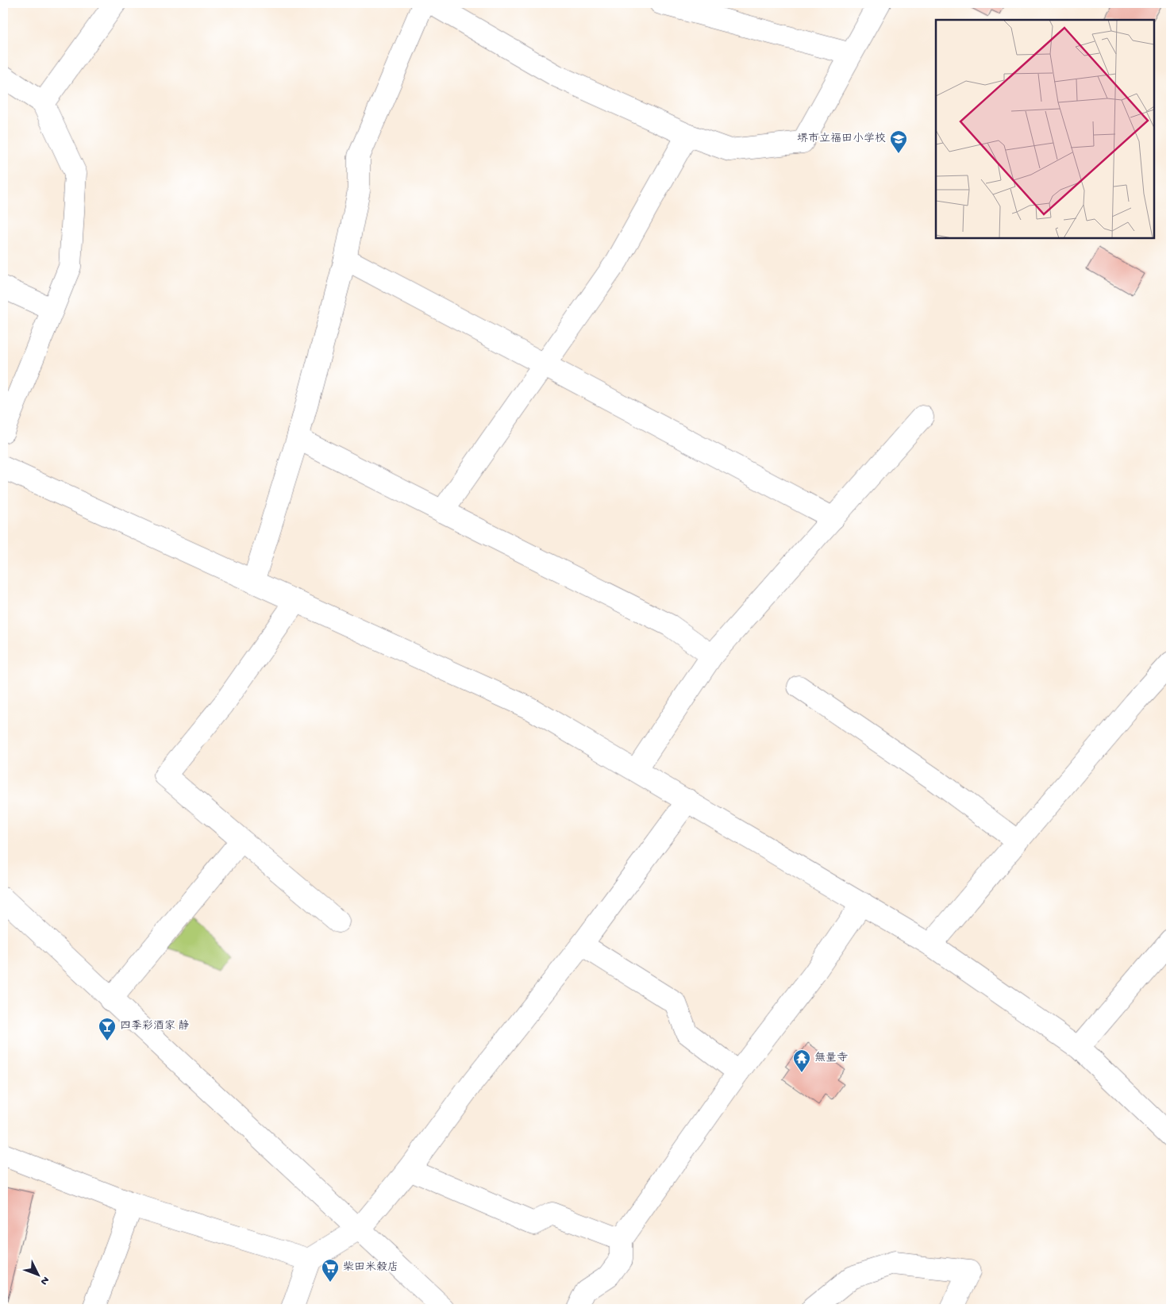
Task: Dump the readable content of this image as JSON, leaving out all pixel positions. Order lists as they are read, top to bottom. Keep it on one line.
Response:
{"places":{"school or university":["堺市立福田小学校"],"bar":["四季彩酒家 静"],"temple":["無量寺"],"supermarket":["柴田米穀店"]},"north":"bottom right"}
